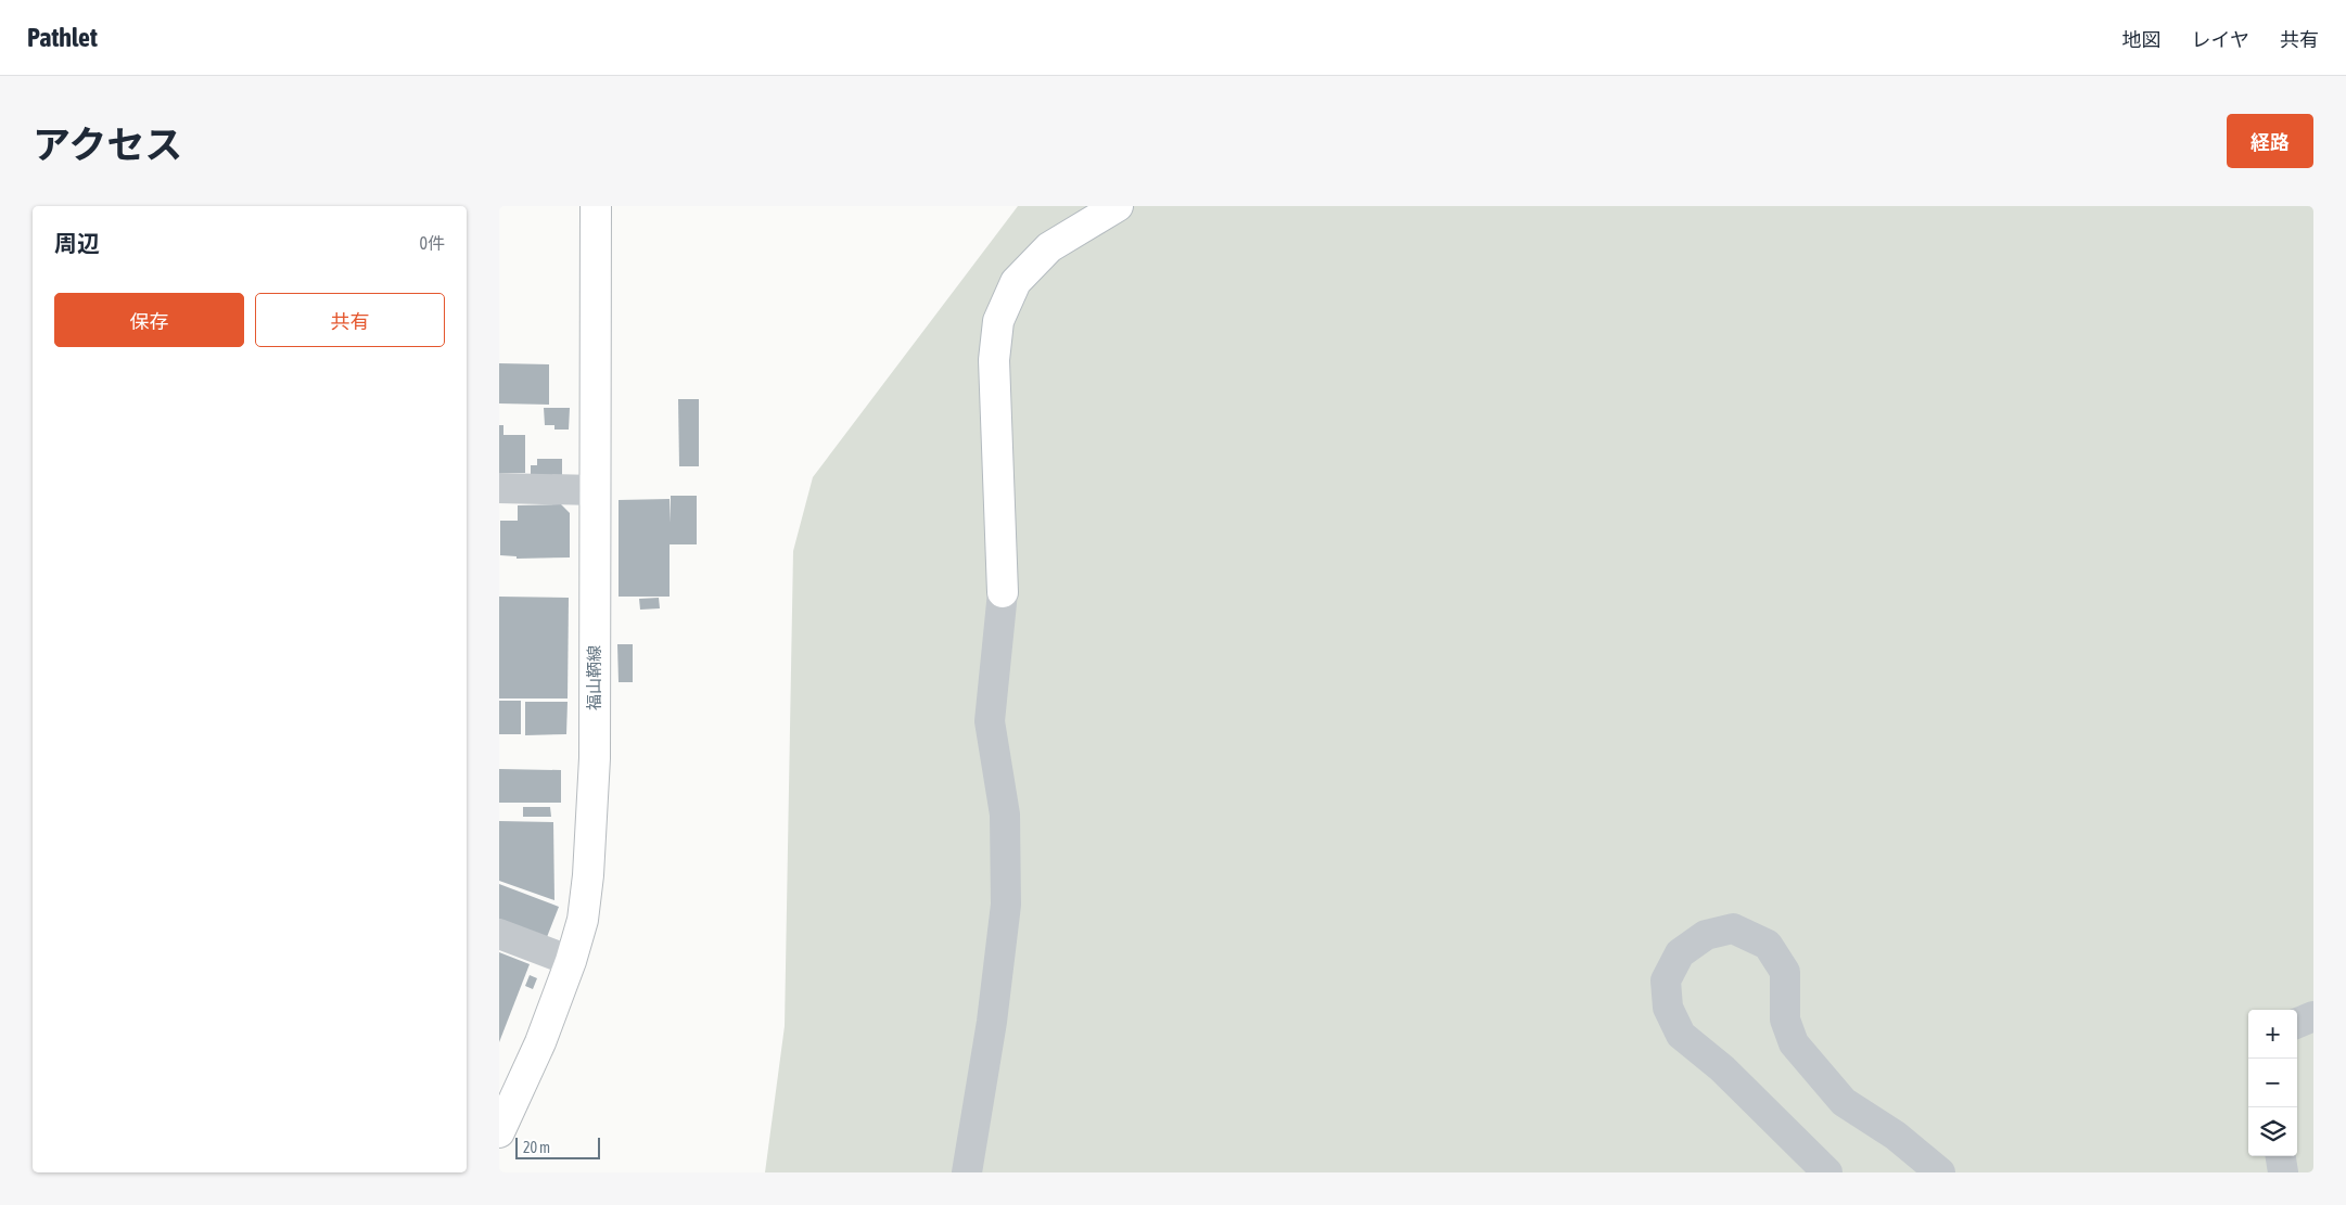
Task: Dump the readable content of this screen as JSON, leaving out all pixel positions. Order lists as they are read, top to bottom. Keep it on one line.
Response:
{"streets":{"main road":["福山鞆線"]},"scale_bar":"20 m","page":{"header":"Pathlet","nav":["地図","レイヤ","共有"],"title":"アクセス","buttons":["経路",["保存","共有"]],"heading":["周辺","0件"],"map_buttons":["+","−"],"scale":"20 m"}}
